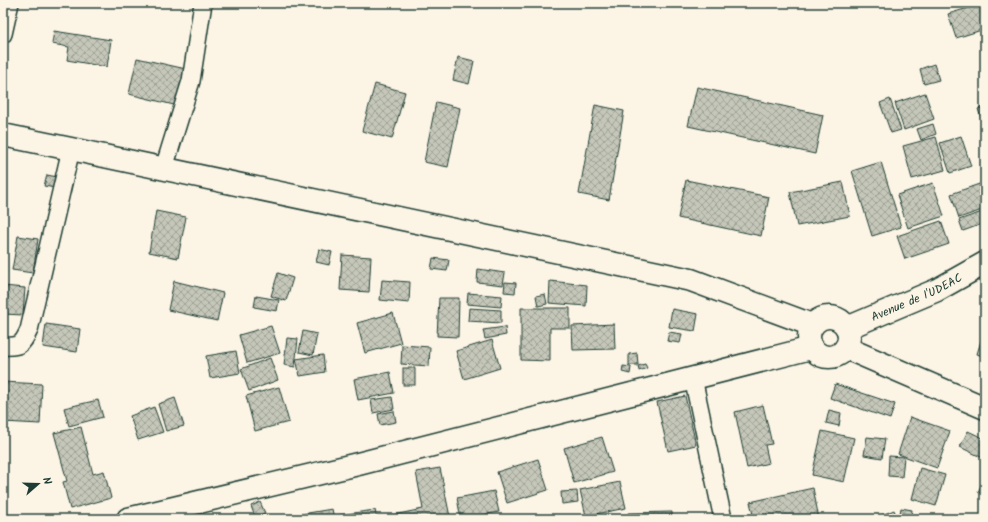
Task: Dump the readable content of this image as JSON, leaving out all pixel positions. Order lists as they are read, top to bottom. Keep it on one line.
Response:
{"streets":{"main road":["Avenue de I'UDEAC"]},"north":"right"}
